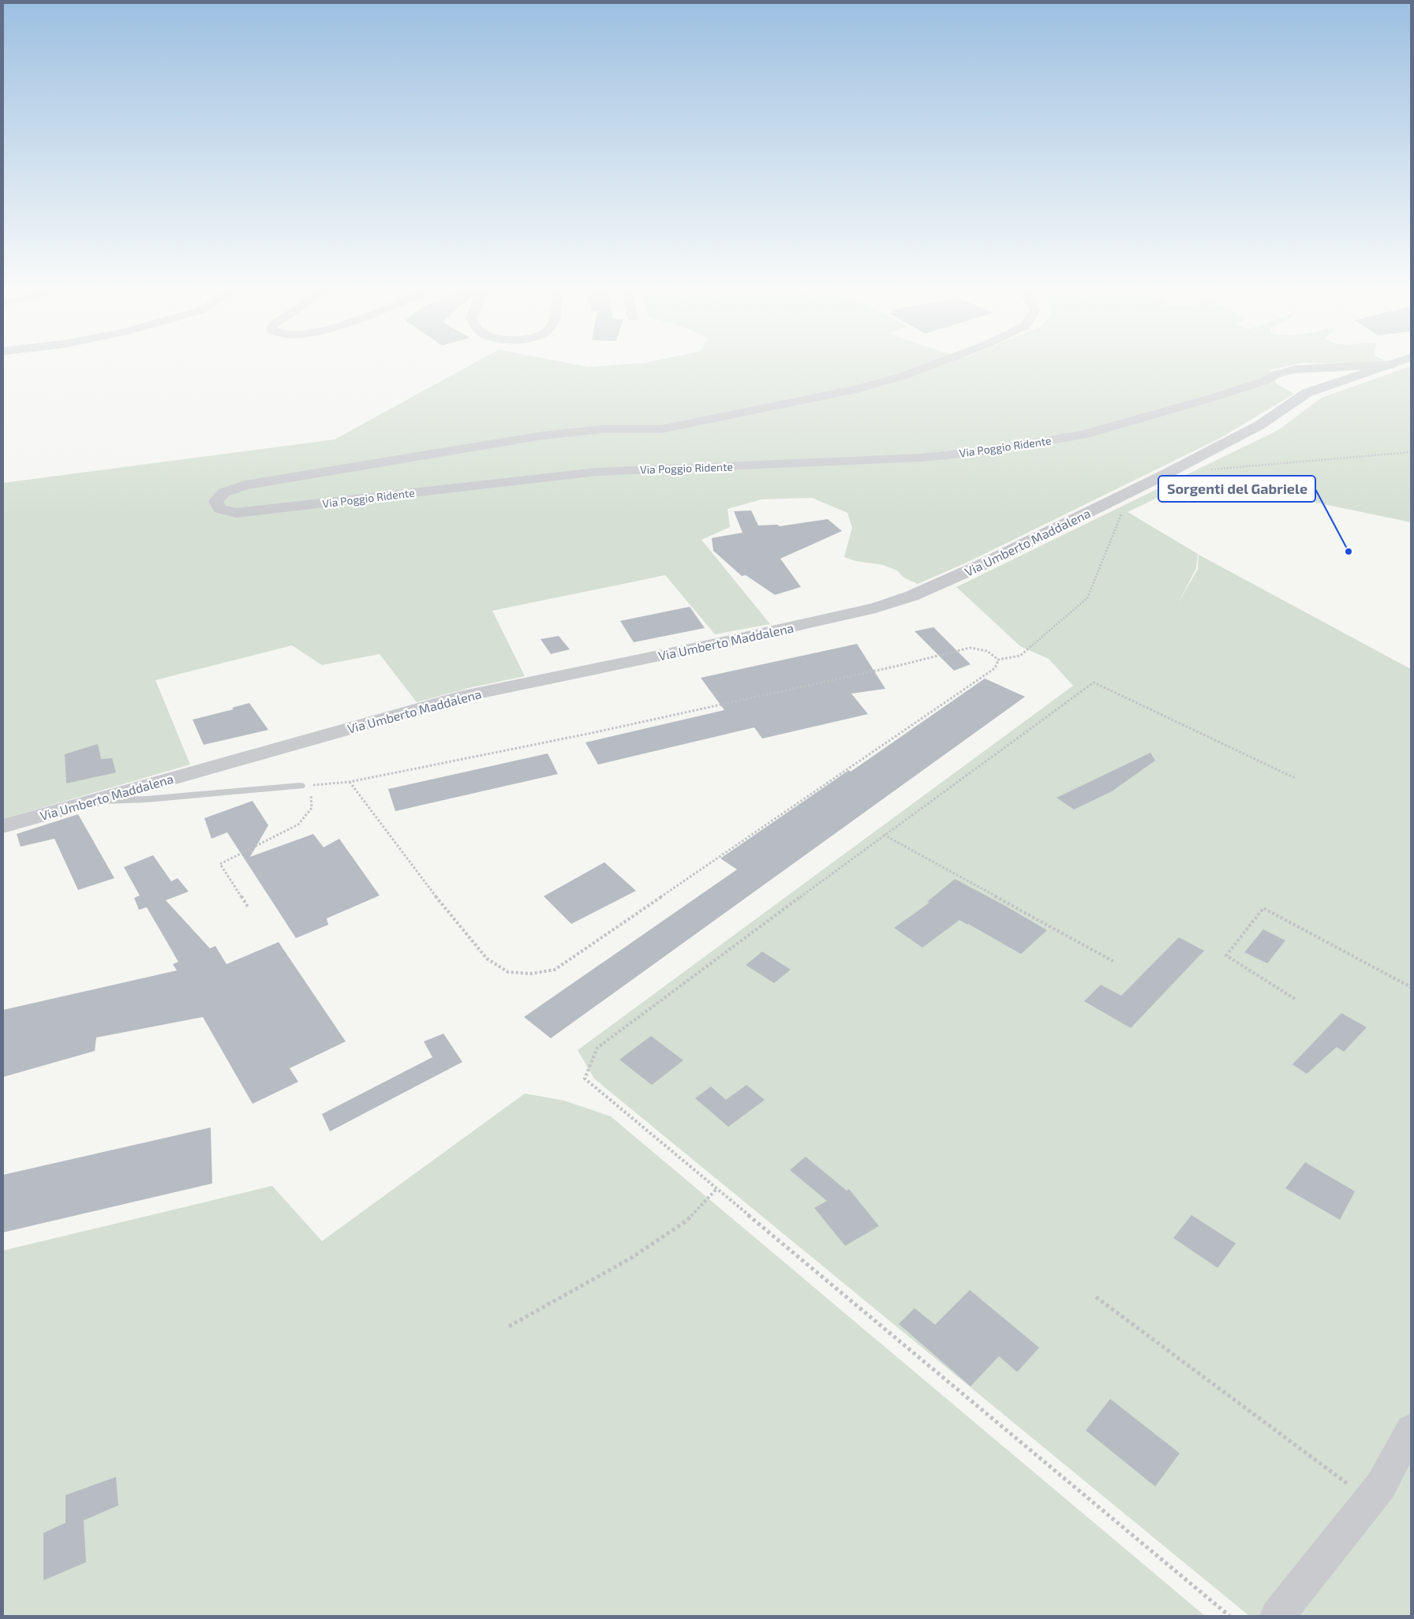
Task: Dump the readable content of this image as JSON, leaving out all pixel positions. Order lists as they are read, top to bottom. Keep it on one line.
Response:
{"streets":{"street":["Via Poggio Ridente","Via Umberto Maddalena"]},"places":["Sorgenti del Gabriele"]}
